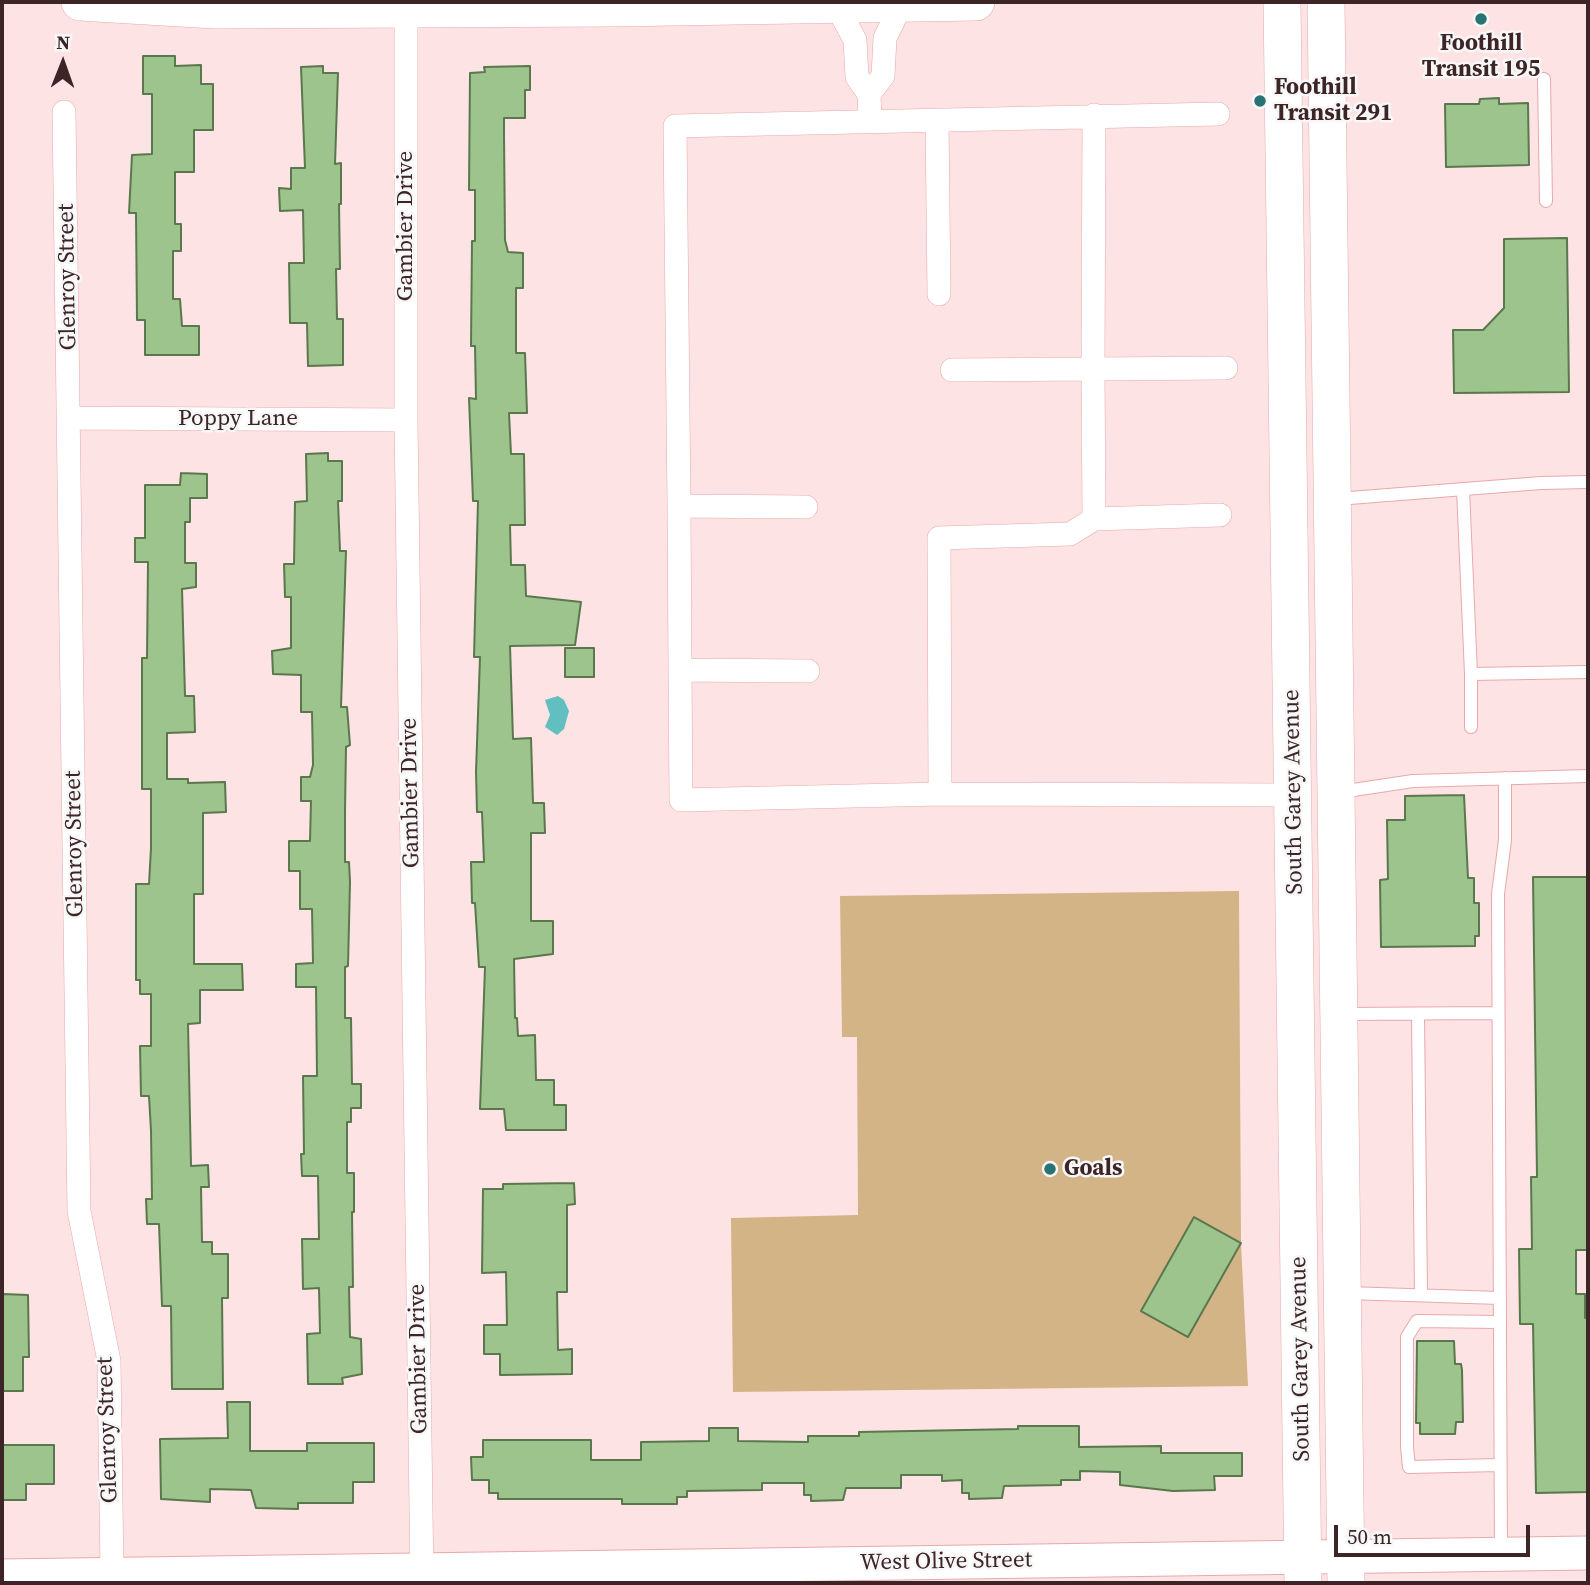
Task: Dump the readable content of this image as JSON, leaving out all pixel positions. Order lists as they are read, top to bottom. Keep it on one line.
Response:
{"streets":{"main road":["South Garey Avenue"],"street":["Gambier Drive","Glenroy Street","Poppy Lane","West Olive Street"]},"crossings":[["Gambier Drive","Poppy Lane"],["Gambier Drive","West Olive Street"],["Glenroy Street","Poppy Lane"],["Glenroy Street","West Olive Street"],["South Garey Avenue","West Olive Street"]],"places":["Foothill Transit 195","Foothill Transit 291","Goals"],"scale_bar":"50 m","north":"top"}
